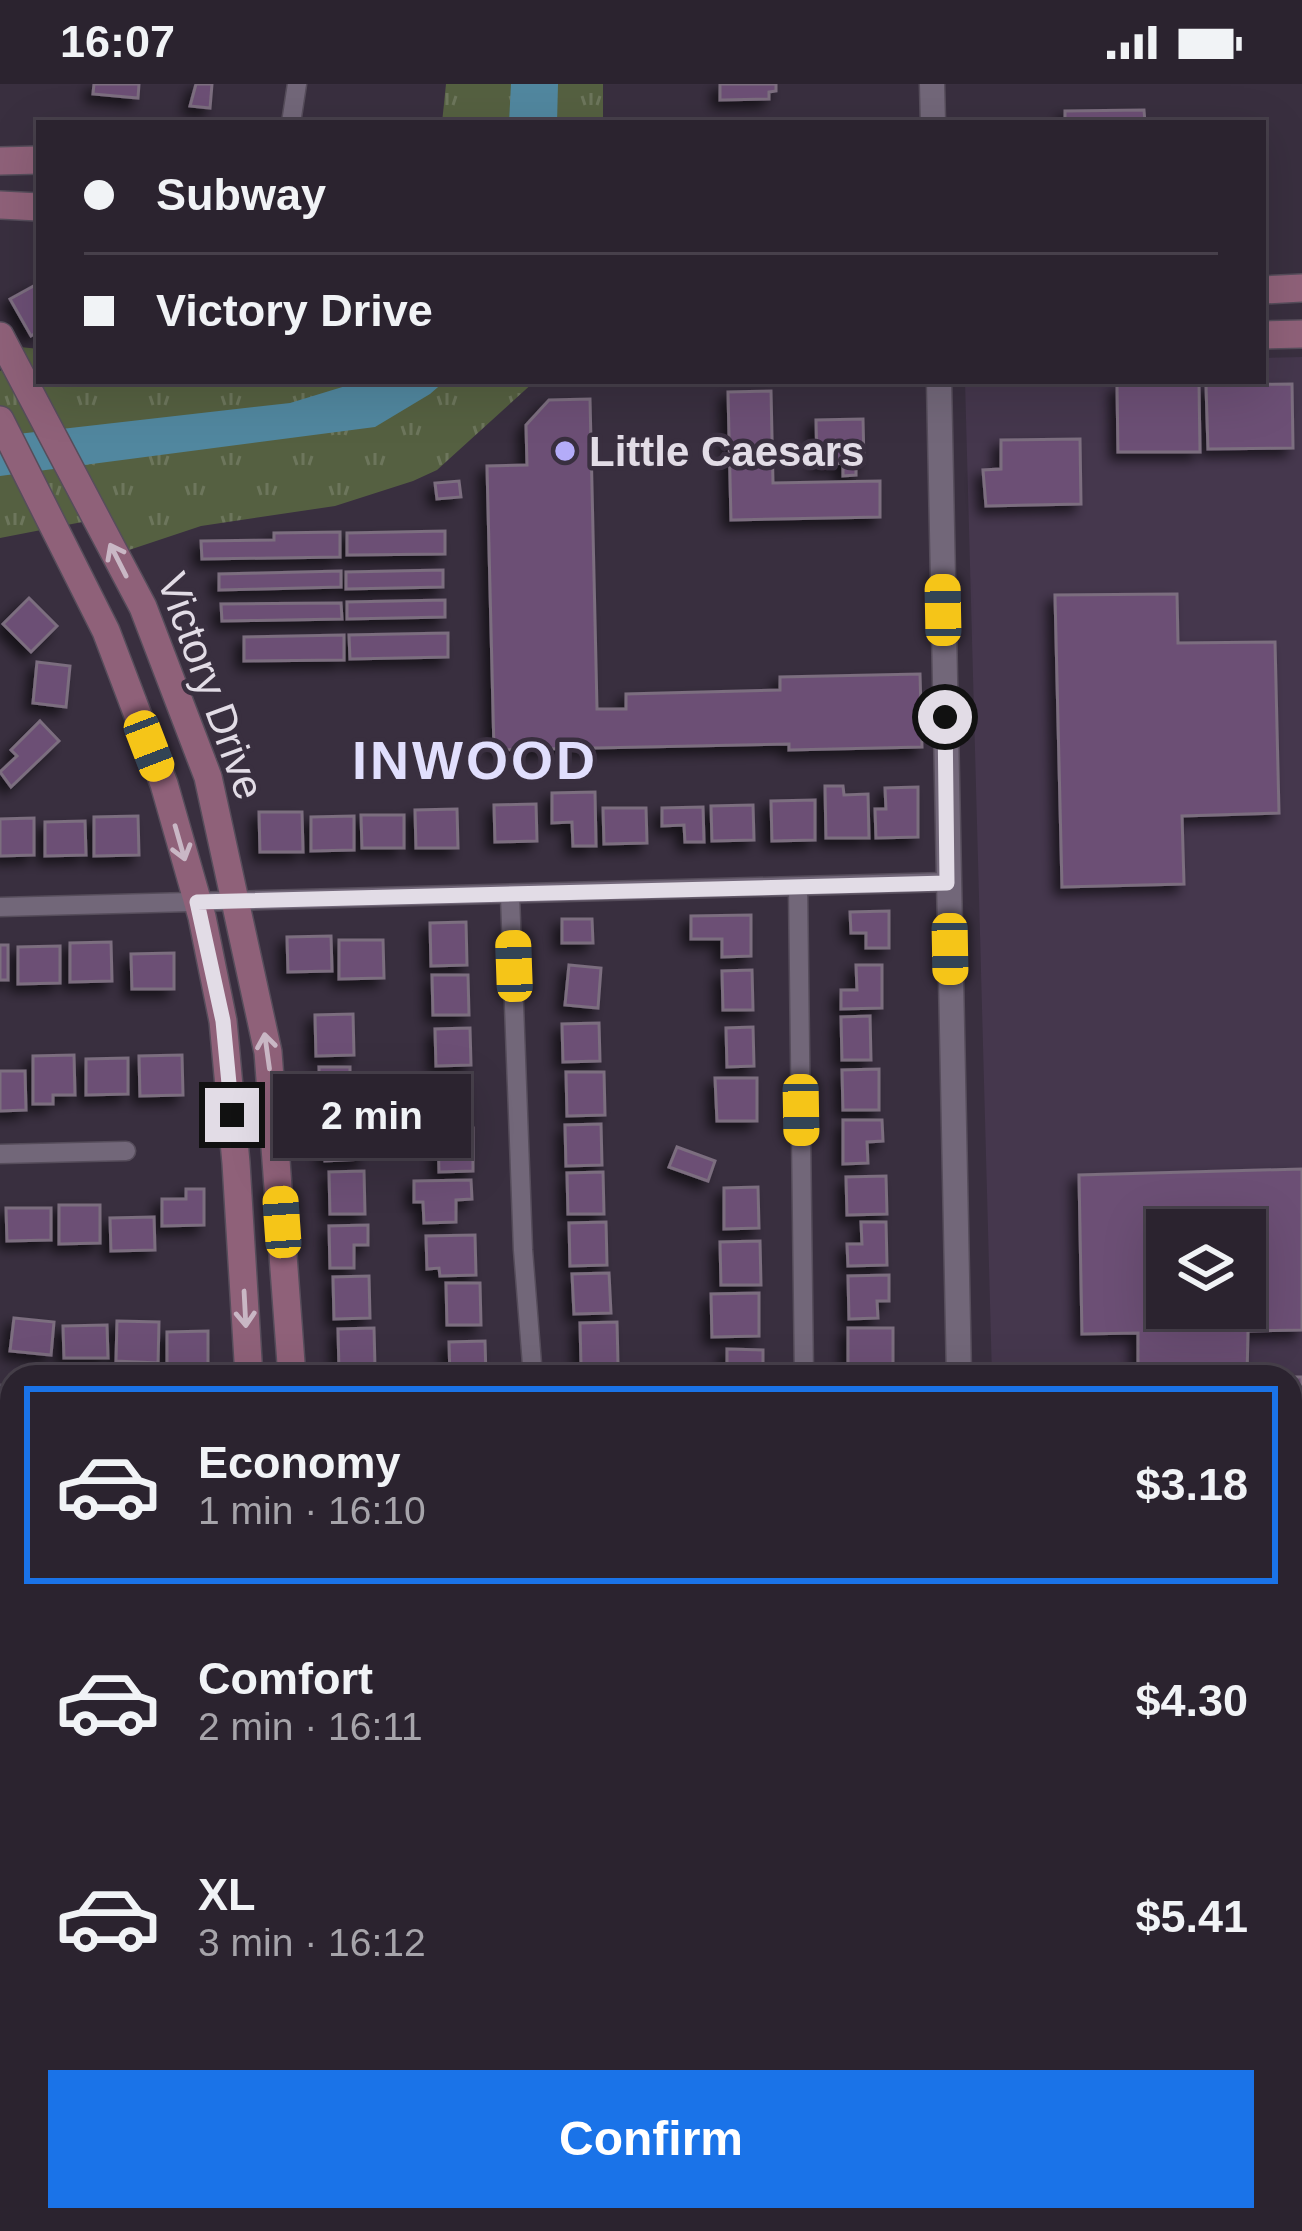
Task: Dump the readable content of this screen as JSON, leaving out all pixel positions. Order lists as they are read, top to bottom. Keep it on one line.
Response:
{"streets":{"main road":["Victory Drive"]},"districts":["INWOOD"],"places":["Little Caesars"],"page":{"status":"16:07","banner":["Subway","Victory Drive"],"bubble":"2 min","list":[{"name":"Economy","note":"1 min · 16:10","value":"$3.18"},{"name":"Comfort","note":"2 min · 16:11","value":"$4.30"},{"name":"XL","note":"3 min · 16:12","value":"$5.41"}],"buttons":"Confirm"}}
